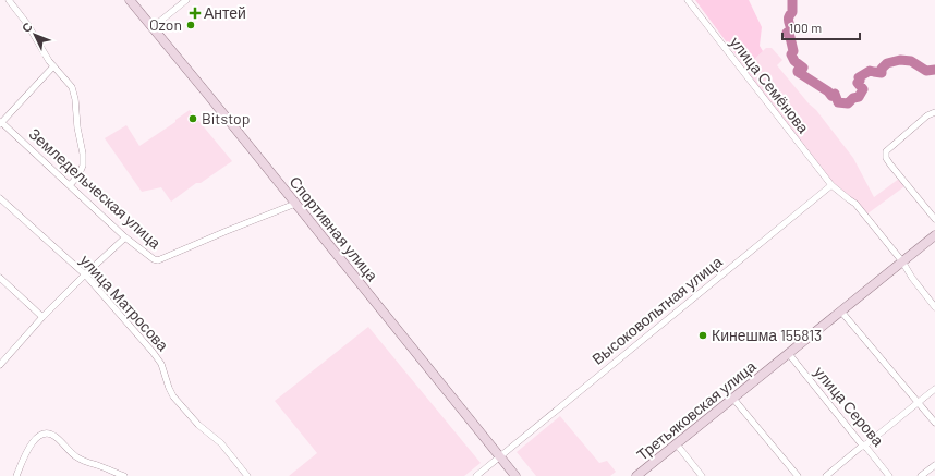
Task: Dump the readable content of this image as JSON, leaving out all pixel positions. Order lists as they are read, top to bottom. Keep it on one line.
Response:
{"streets":{"street":["улица Семёнова","Земледельческая улица","Спортивная улица","улица Матросова","Высоковольтная улица","улица Серова","Третьяковская улица"]},"crossings":[["улица Семёнова","Высоковольтная улица"],["улица Семёнова","Третьяковская улица"],["Земледельческая улица","Спортивная улица"],["Спортивная улица","Высоковольтная улица"],["улица Серова","Третьяковская улица"]],"places":{"health":["Антей"],"other":["Ozon","Bitstop","Кинешма 155813"]},"scale_bar":"100 m","north":"top left"}
